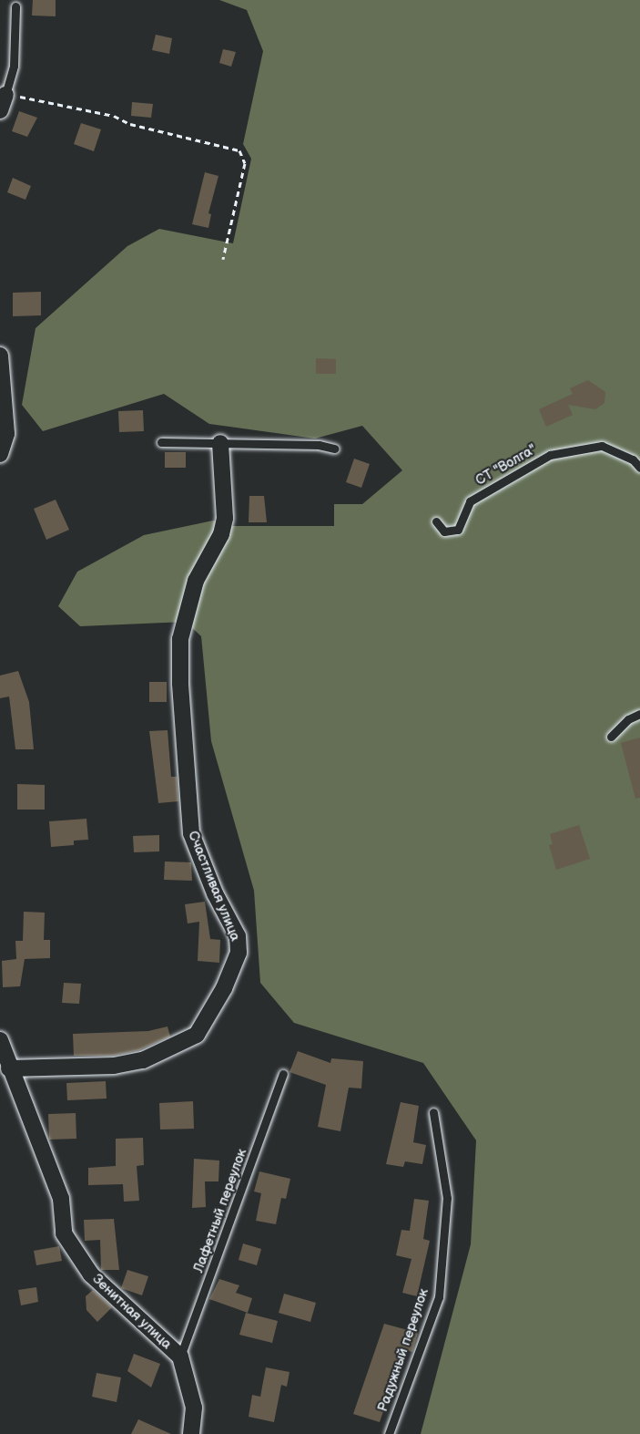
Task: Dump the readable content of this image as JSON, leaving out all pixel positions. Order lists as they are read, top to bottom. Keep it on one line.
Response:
{"streets":{"street":["Счастливая улица","Зенитная улица"],"lane":["СТ \"Волга\"","Лафетный переулок","Радужный переулок"]},"crossings":[["Счастливая улица","Зенитная улица"],["Лафетный переулок","Зенитная улица"]]}
